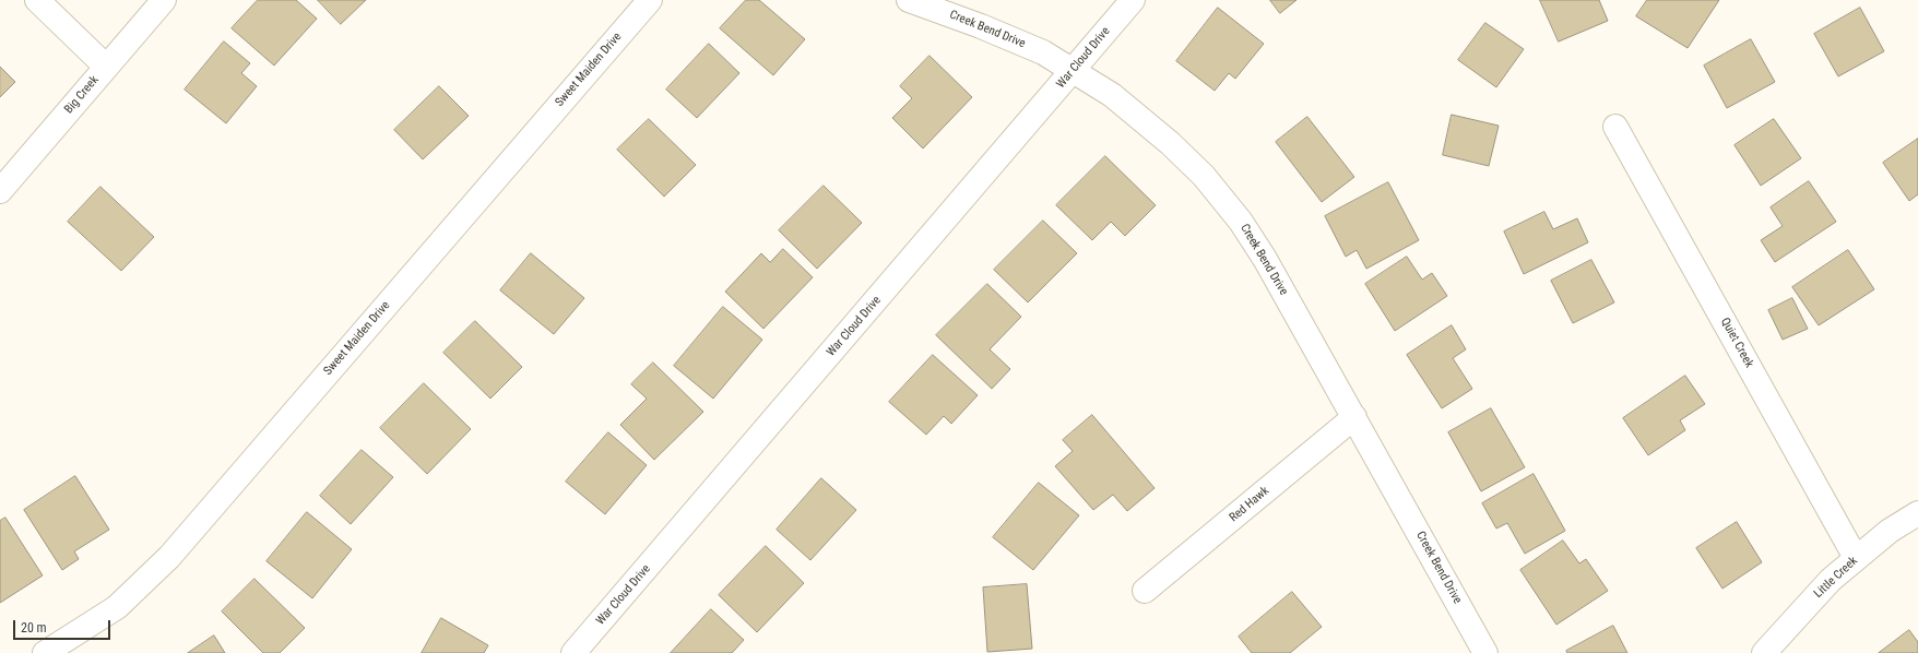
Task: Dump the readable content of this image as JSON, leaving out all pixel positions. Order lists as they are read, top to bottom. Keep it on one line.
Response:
{"streets":{"street":["Creek Bend Drive","War Cloud Drive","Sweet Maiden Drive","Big Creek","Quiet Creek","Red Hawk","Little Creek"]},"crossings":[["Creek Bend Drive","War Cloud Drive"],["Creek Bend Drive","Red Hawk"],["Quiet Creek","Little Creek"]],"scale_bar":"20 m"}
